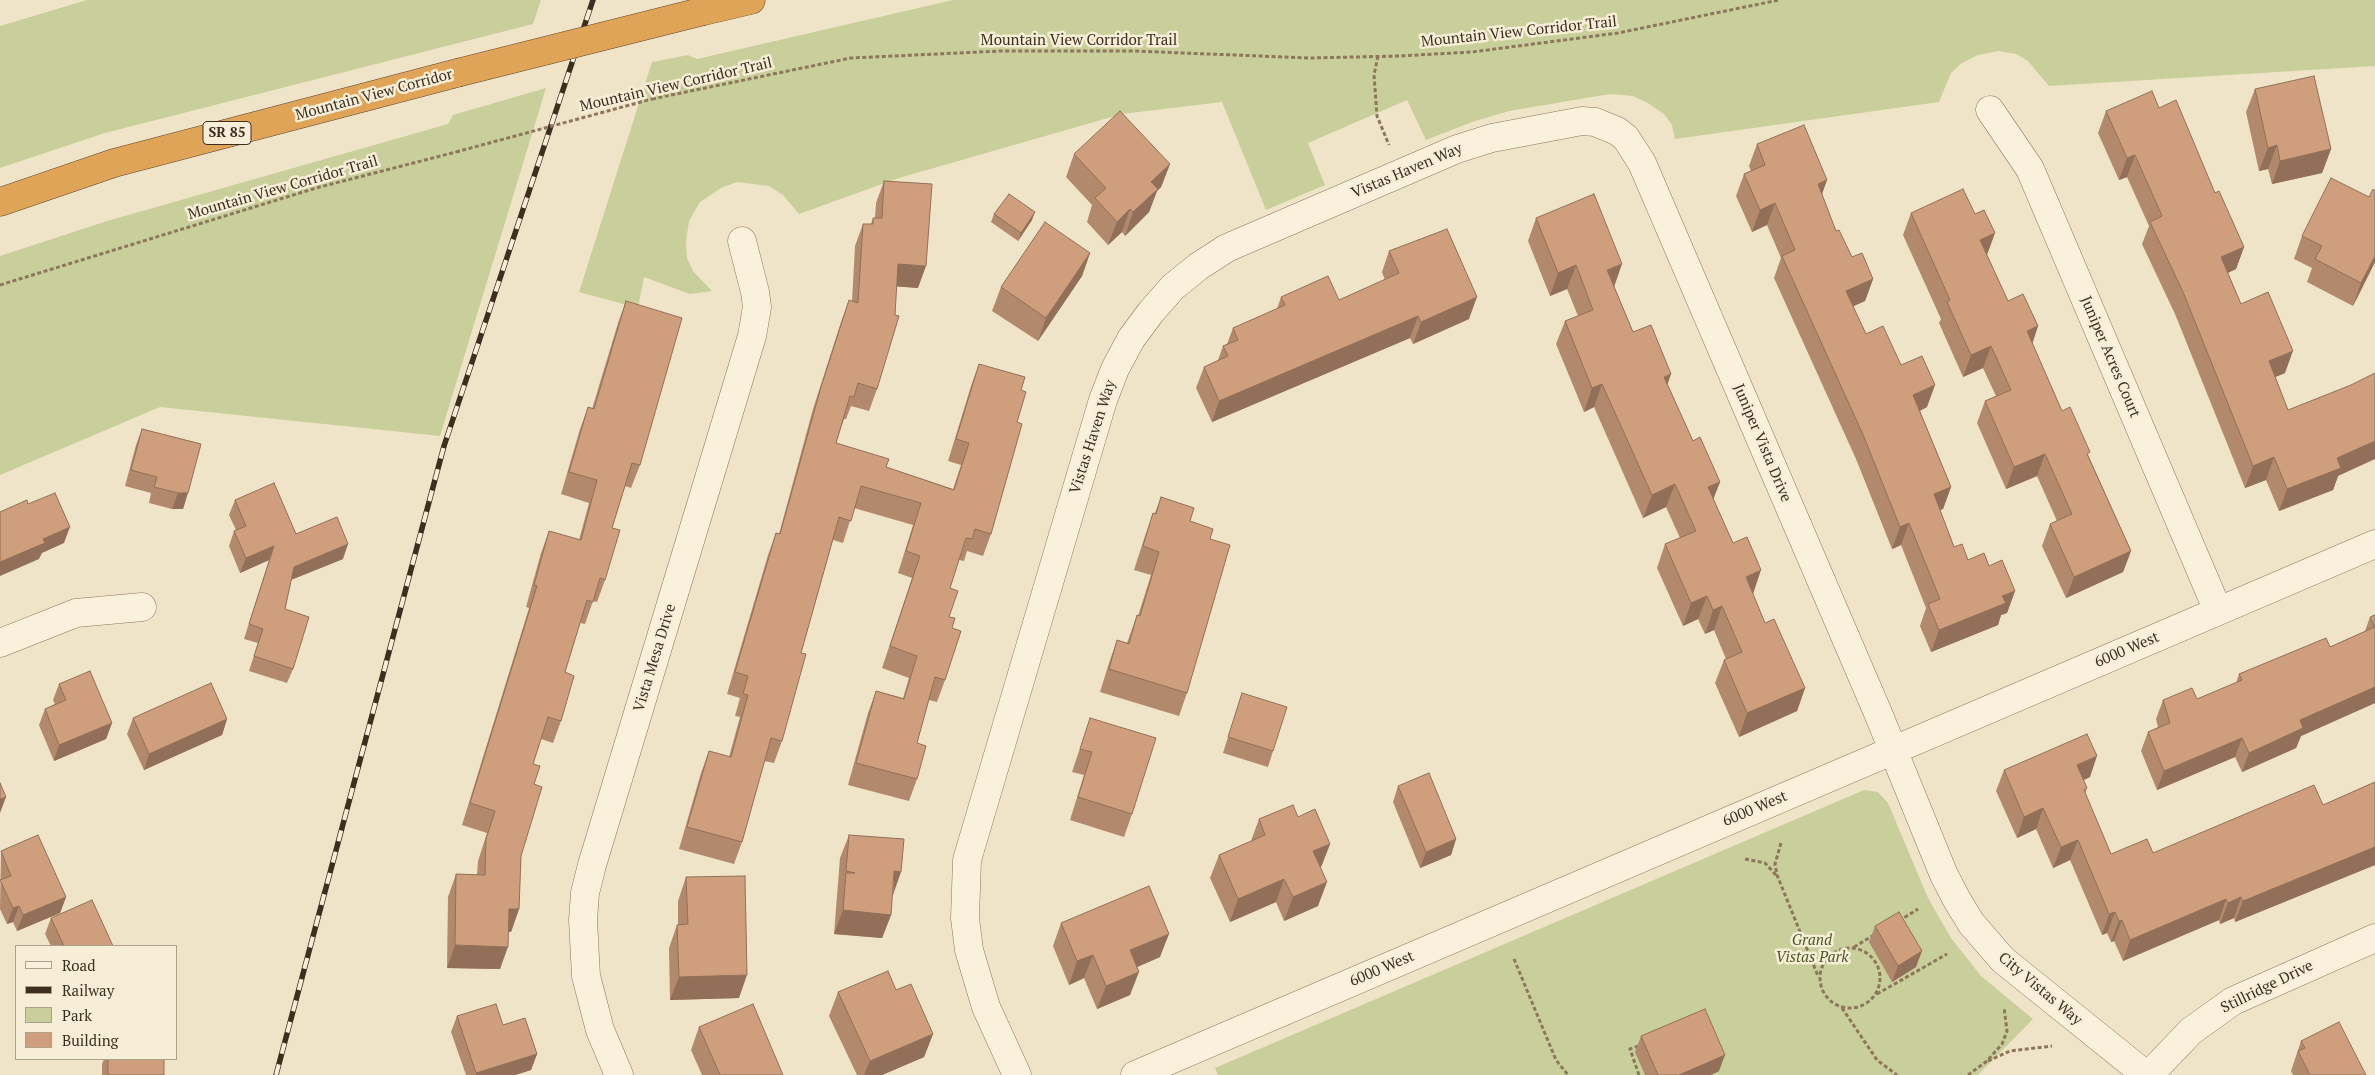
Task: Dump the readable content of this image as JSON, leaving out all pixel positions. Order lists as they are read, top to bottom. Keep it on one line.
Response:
{"streets":{"highway":["Mountain View Corridor","SR 85"],"street":["Vistas Haven Way","Juniper Acres Court","Juniper Vista Drive","6000 West","Vista Mesa Drive","Stillridge Drive","City Vistas Way"],"path":["Mountain View Corridor Trail"]},"crossings":[["Vistas Haven Way","Juniper Vista Drive"],["Juniper Acres Court","6000 West"],["Juniper Vista Drive","6000 West"],["Juniper Vista Drive","City Vistas Way"],["6000 West","City Vistas Way"],["Stillridge Drive","City Vistas Way"]],"parks":["Grand Vistas Park"],"legend":["Road","Railway","Park","Building"]}
